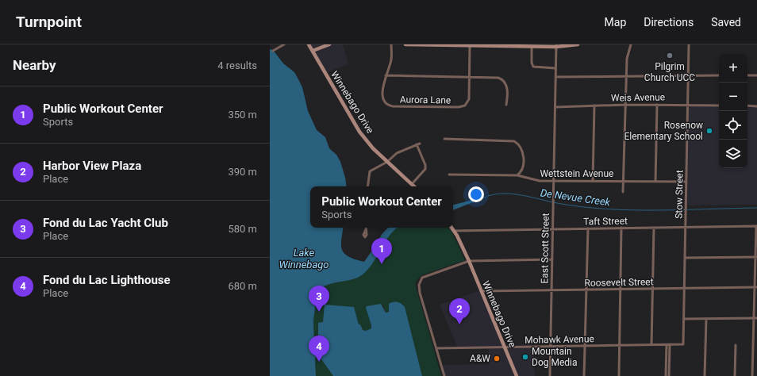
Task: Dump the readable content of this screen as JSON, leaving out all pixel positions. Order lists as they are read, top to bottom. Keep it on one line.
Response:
{"streets":{"main road":["Winnebago Drive"],"street":["Weis Avenue","Aurora Lane","Wettstein Avenue","Stow Street","Taft Street","East Scott Street","Roosevelt Street","Mohawk Avenue"]},"crossings":[["Weis Avenue","Stow Street"],["Weis Avenue","East Scott Street"],["Winnebago Drive","Taft Street"],["Winnebago Drive","Roosevelt Street"],["Winnebago Drive","Mohawk Avenue"],["Wettstein Avenue","Stow Street"],["Wettstein Avenue","East Scott Street"],["Stow Street","Taft Street"],["Stow Street","Roosevelt Street"],["Stow Street","Mohawk Avenue"],["Taft Street","East Scott Street"],["East Scott Street","Roosevelt Street"],["East Scott Street","Mohawk Avenue"]],"water":["De Nevue Creek","Lake Winnebago"],"places":["Pilgrim Church UCC","Rosenow Elementary School","Mountain Dog Media","A&W"],"page":{"header":"Turnpoint","nav":["Map","Directions","Saved"],"heading":["Nearby","4 results"],"map_buttons":["+","−"],"list":[{"mark":"1","name":"Public Workout Center","note":"Sports","value":"350 m"},{"mark":"2","name":"Harbor View Plaza","note":"Place","value":"390 m"},{"mark":"3","name":"Fond du Lac Yacht Club","note":"Place","value":"580 m"},{"mark":"4","name":"Fond du Lac Lighthouse","note":"Place","value":"680 m"}],"popup":["Public Workout Center","Sports"],"pins":["1","3","2","4"]}}
